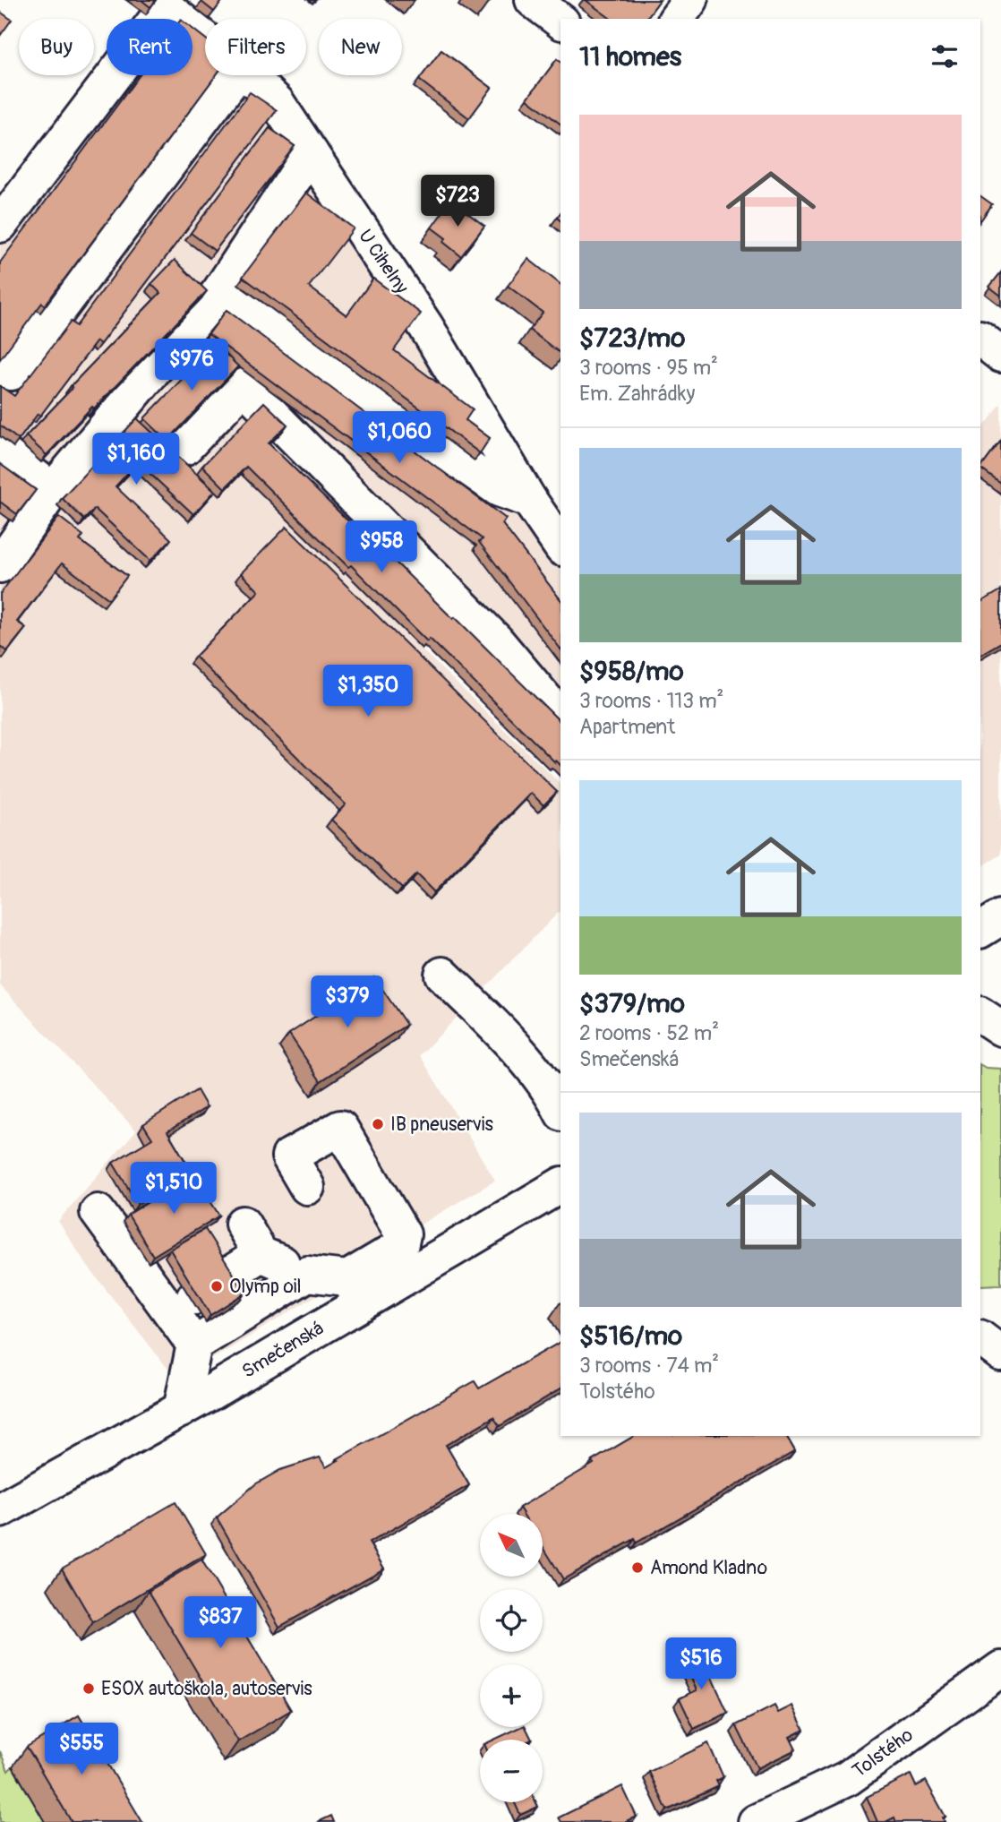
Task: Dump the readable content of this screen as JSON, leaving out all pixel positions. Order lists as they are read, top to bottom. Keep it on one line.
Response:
{"streets":{"street":["U Cihelny","Smečenská","Tolstého"]},"places":["IB pneuservis","Olymp oil","Amond Kladno","ESOX autoškola, autoservis"],"north":"top left","page":{"chip":["Buy","Rent","Filters","New"],"heading":"11 homes","list":[{"name":"$723/mo","note":"3 rooms · 95 m² · Em. Zahrádky"},{"name":"$958/mo","note":"3 rooms · 113 m² · Apartment"},{"name":"$379/mo","note":"2 rooms · 52 m² · Smečenská"},{"name":"$516/mo","note":"3 rooms · 74 m² · Tolstého"}],"price":["$723","$976","$1,060","$1,160","$958","$1,350","$379","$1,510","$837","$516","$555"],"map_buttons":["+","−"]}}
